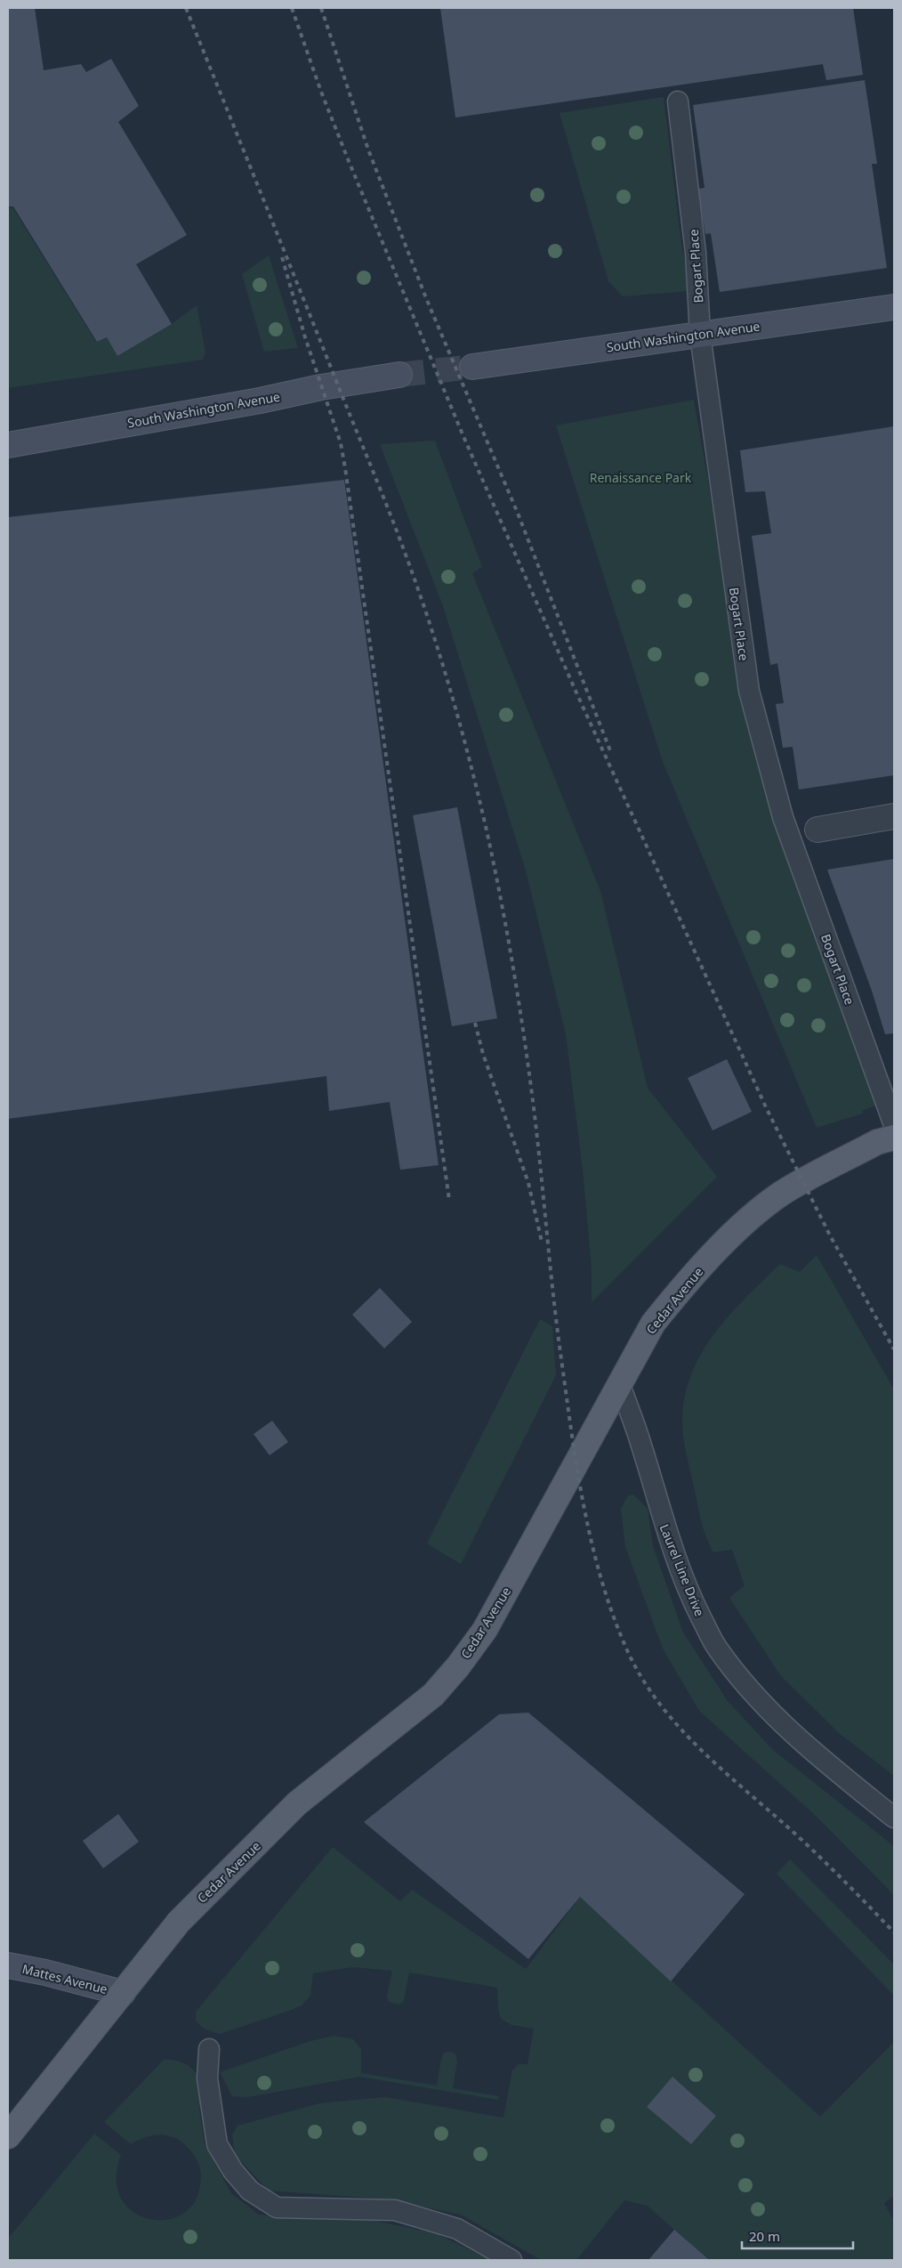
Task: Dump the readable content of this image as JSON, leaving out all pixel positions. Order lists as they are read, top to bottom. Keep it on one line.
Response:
{"streets":{"main road":["Cedar Avenue"],"street":["South Washington Avenue","Mattes Avenue"],"lane":["Bogart Place","Laurel Line Drive"]},"crossings":[["Bogart Place","South Washington Avenue"],["Cedar Avenue","Laurel Line Drive"],["Cedar Avenue","Mattes Avenue"]],"parks":["Renaissance Park"],"scale_bar":"20 m"}
